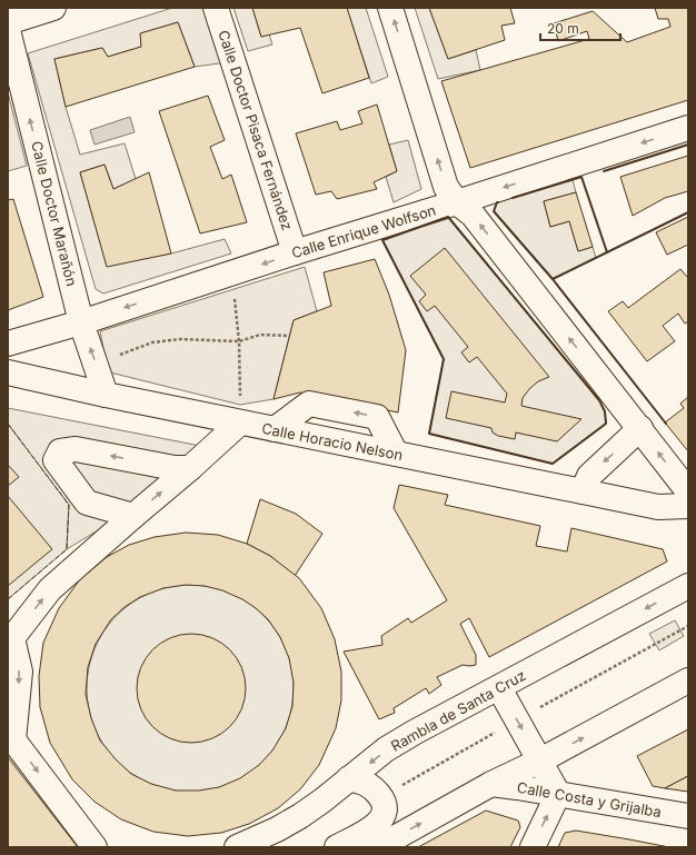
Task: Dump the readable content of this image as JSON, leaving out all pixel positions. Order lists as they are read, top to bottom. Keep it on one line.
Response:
{"streets":{"street":["Calle Doctor Pisaca Fernández","Calle Doctor Marañón","Calle Enrique Wolfson","Calle Horacio Nelson","Rambla de Santa Cruz","Calle Costa y Grijalba"]},"crossings":[["Calle Doctor Pisaca Fernández","Calle Enrique Wolfson"],["Calle Doctor Marañón","Calle Enrique Wolfson"],["Calle Doctor Marañón","Calle Horacio Nelson"]],"one_way":["Calle Doctor Marañón","Calle Enrique Wolfson"],"scale_bar":"20 m"}
